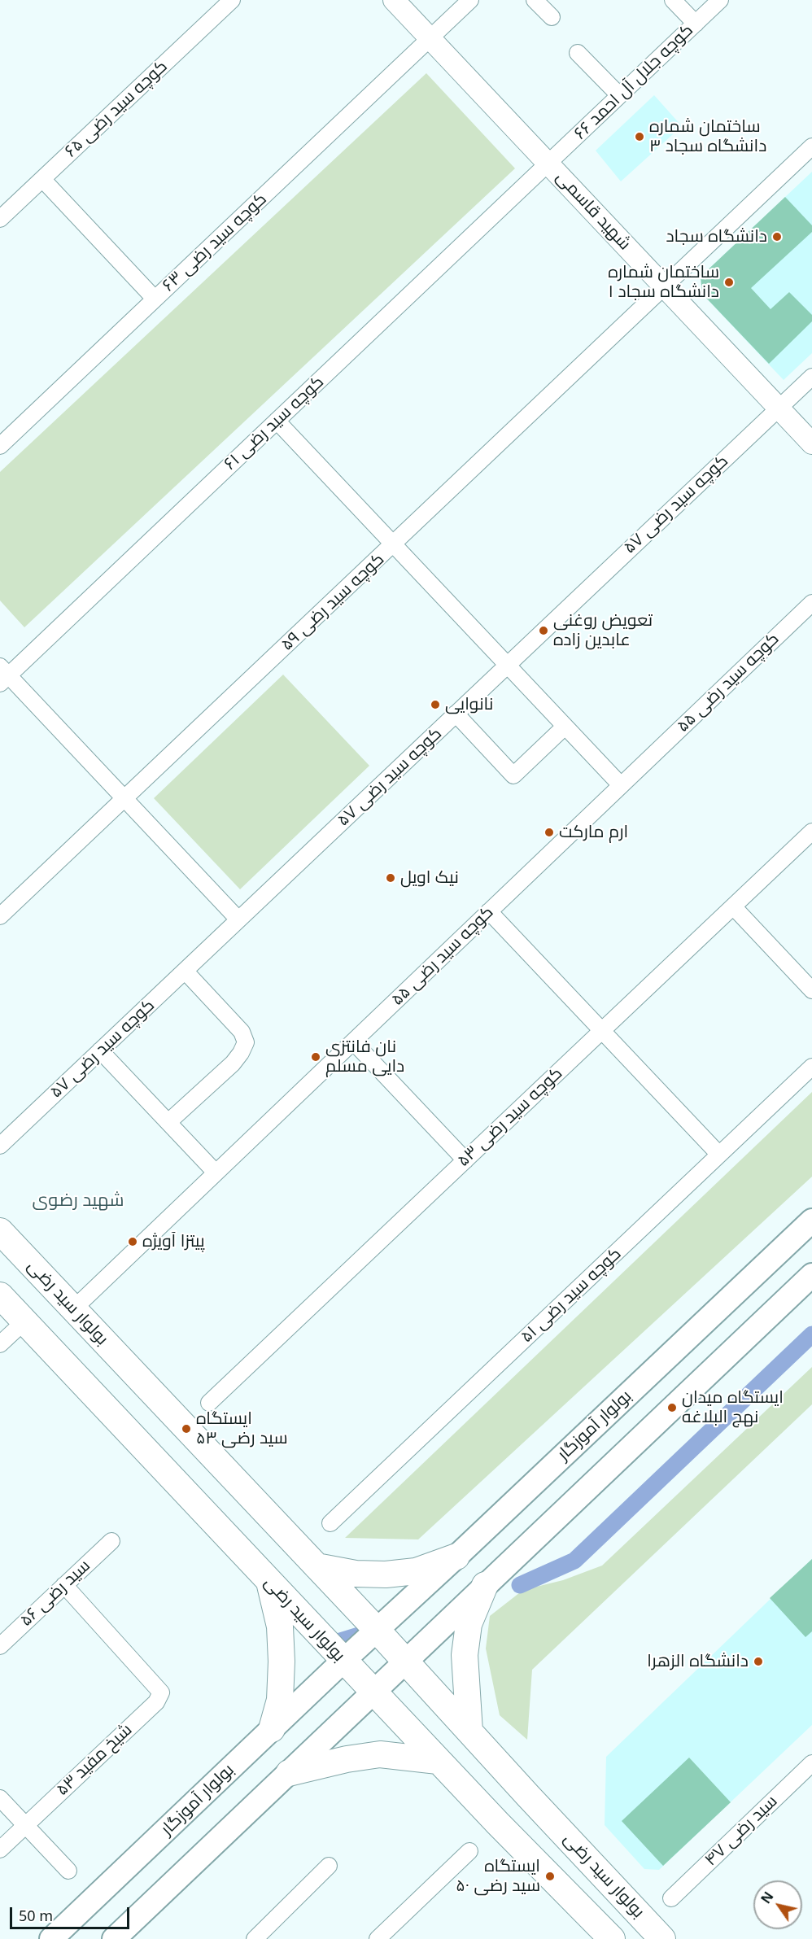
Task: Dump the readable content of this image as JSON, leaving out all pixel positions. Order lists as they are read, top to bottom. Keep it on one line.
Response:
{"streets":{"main road":["بولوار سید رضی","بولوار آموزگار"],"street":["کوچه جلال آل احمد ۶۶","کوچه سید رضی ۶۵","شهید قاسمی","کوچه سید رضی ۶۳","کوچه سید رضی ۶۱","کوچه سید رضی ۵۷","کوچه سید رضی ۵۹","کوچه سید رضی ۵۵","کوچه سید رضی ۵۳","کوچه سید رضی ۵۱","سید رضی ۵۶","شیخ مفید ۵۳","سید رضی ۴۷"]},"crossings":[["کوچه جلال آل احمد ۶۶","شهید قاسمی"],["کوچه جلال آل احمد ۶۶","کوچه سید رضی ۶۱"],["شهید قاسمی","کوچه سید رضی ۶۳"],["شهید قاسمی","کوچه سید رضی ۶۱"],["شهید قاسمی","کوچه سید رضی ۵۷"],["شهید قاسمی","کوچه سید رضی ۵۹"],["کوچه سید رضی ۵۵","بولوار سید رضی"],["بولوار سید رضی","بولوار آموزگار"],["سید رضی ۵۶","شیخ مفید ۵۳"]],"districts":["شهید رضوی"],"places":["ساختمان شماره ۳ دانشگاه سجاد","دانشگاه سجاد","ساختمان شماره ۱ دانشگاه سجاد","تعویض روغنی عابدین زاده","نانوایی","ارم مارکت","نیک اویل","نان فانتزی دایی مسلم","پیتزا آویژه","ایستگاه میدان نهج البلاغه","ایستگاه سید رضی ۵۳","دانشگاه الزهرا","ایستگاه سید رضی ۵۰"],"scale_bar":"50 m","north":"top left"}
